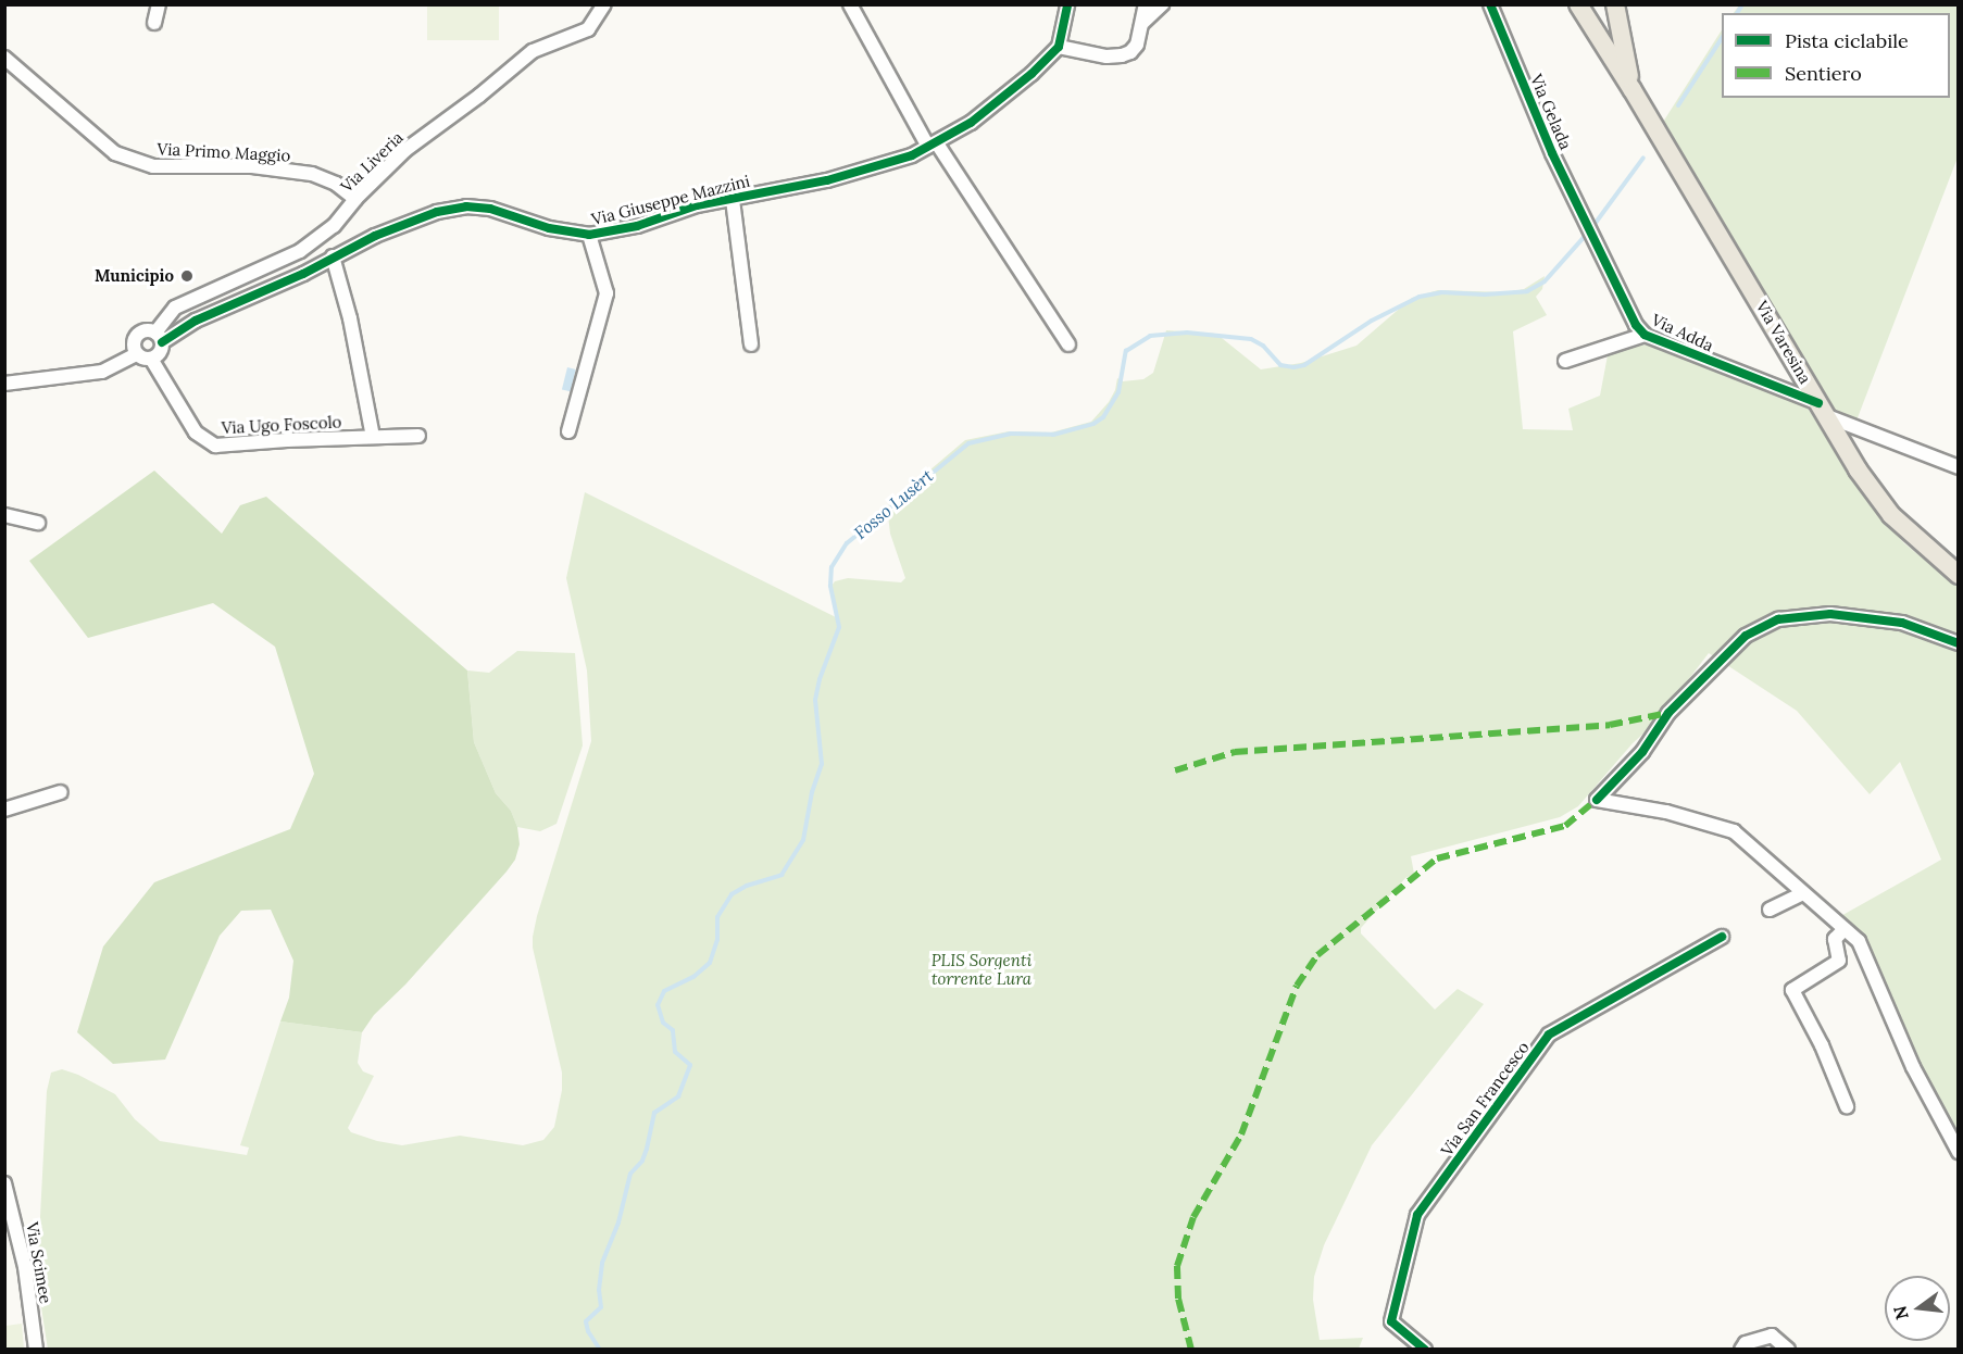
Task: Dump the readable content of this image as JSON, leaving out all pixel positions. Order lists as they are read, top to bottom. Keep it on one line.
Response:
{"streets":{"main road":["Via Varesina"],"street":["Via Gelada","Via Primo Maggio","Via Liveria","Via Giuseppe Mazzini","Via Adda","Via Ugo Foscolo","Via San Francesco","Via Scimee"]},"crossings":[["Via Gelada","Via Adda"],["Via Primo Maggio","Via Liveria"],["Via Liveria","Via Giuseppe Mazzini"],["Via Liveria","Via Ugo Foscolo"],["Via Giuseppe Mazzini","Via Ugo Foscolo"],["Via Adda","Via Varesina"]],"water":["Fosso Lusèrt"],"parks":["PLIS Sorgenti torrente Lura"],"places":["Municipio"],"legend":["Pista ciclabile","Sentiero"],"north":"left"}
